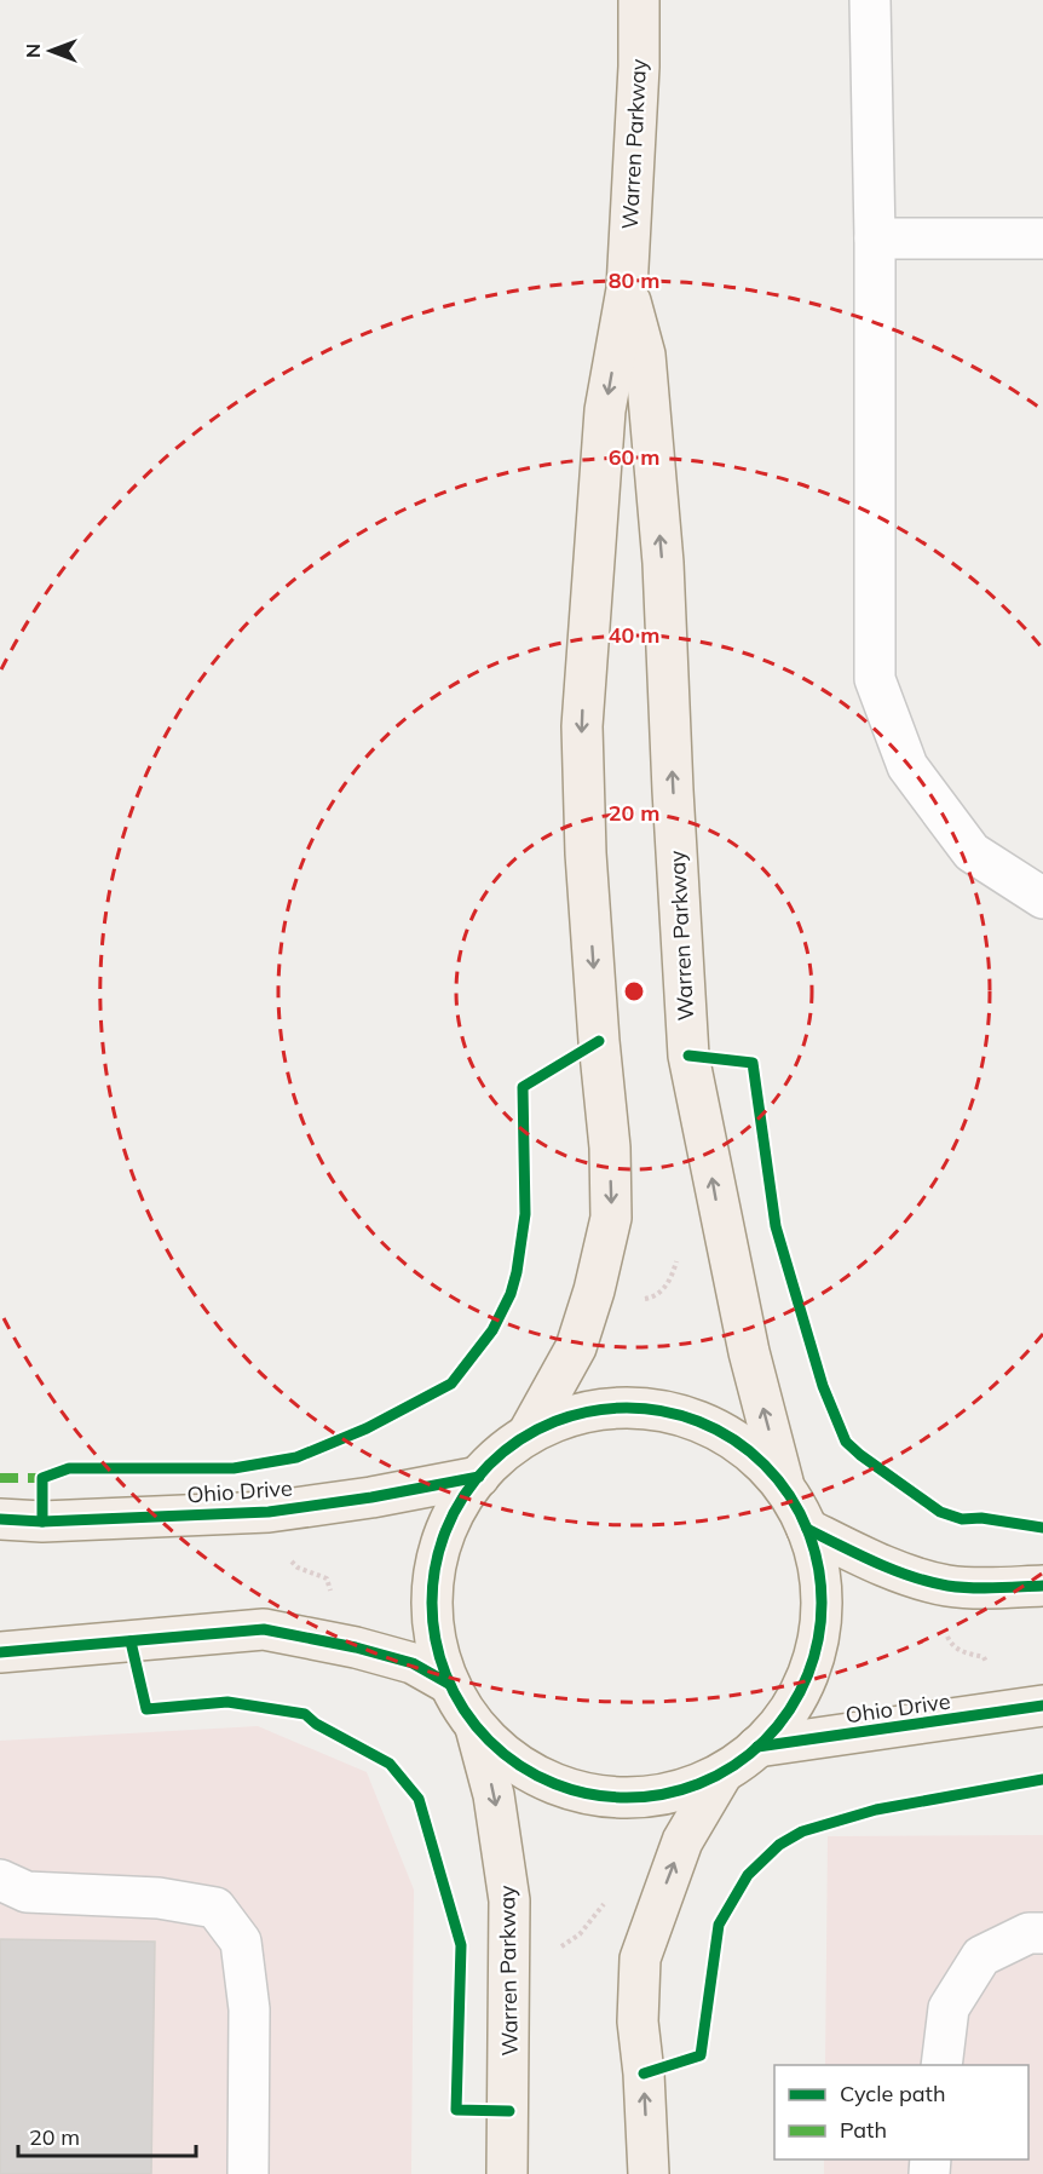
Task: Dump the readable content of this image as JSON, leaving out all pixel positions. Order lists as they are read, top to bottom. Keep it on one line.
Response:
{"streets":{"main road":["Warren Parkway","Ohio Drive"]},"legend":["Cycle path","Path"],"scale_bar":"20 m","north":"left","rings":["80 m","60 m","40 m","20 m"]}
